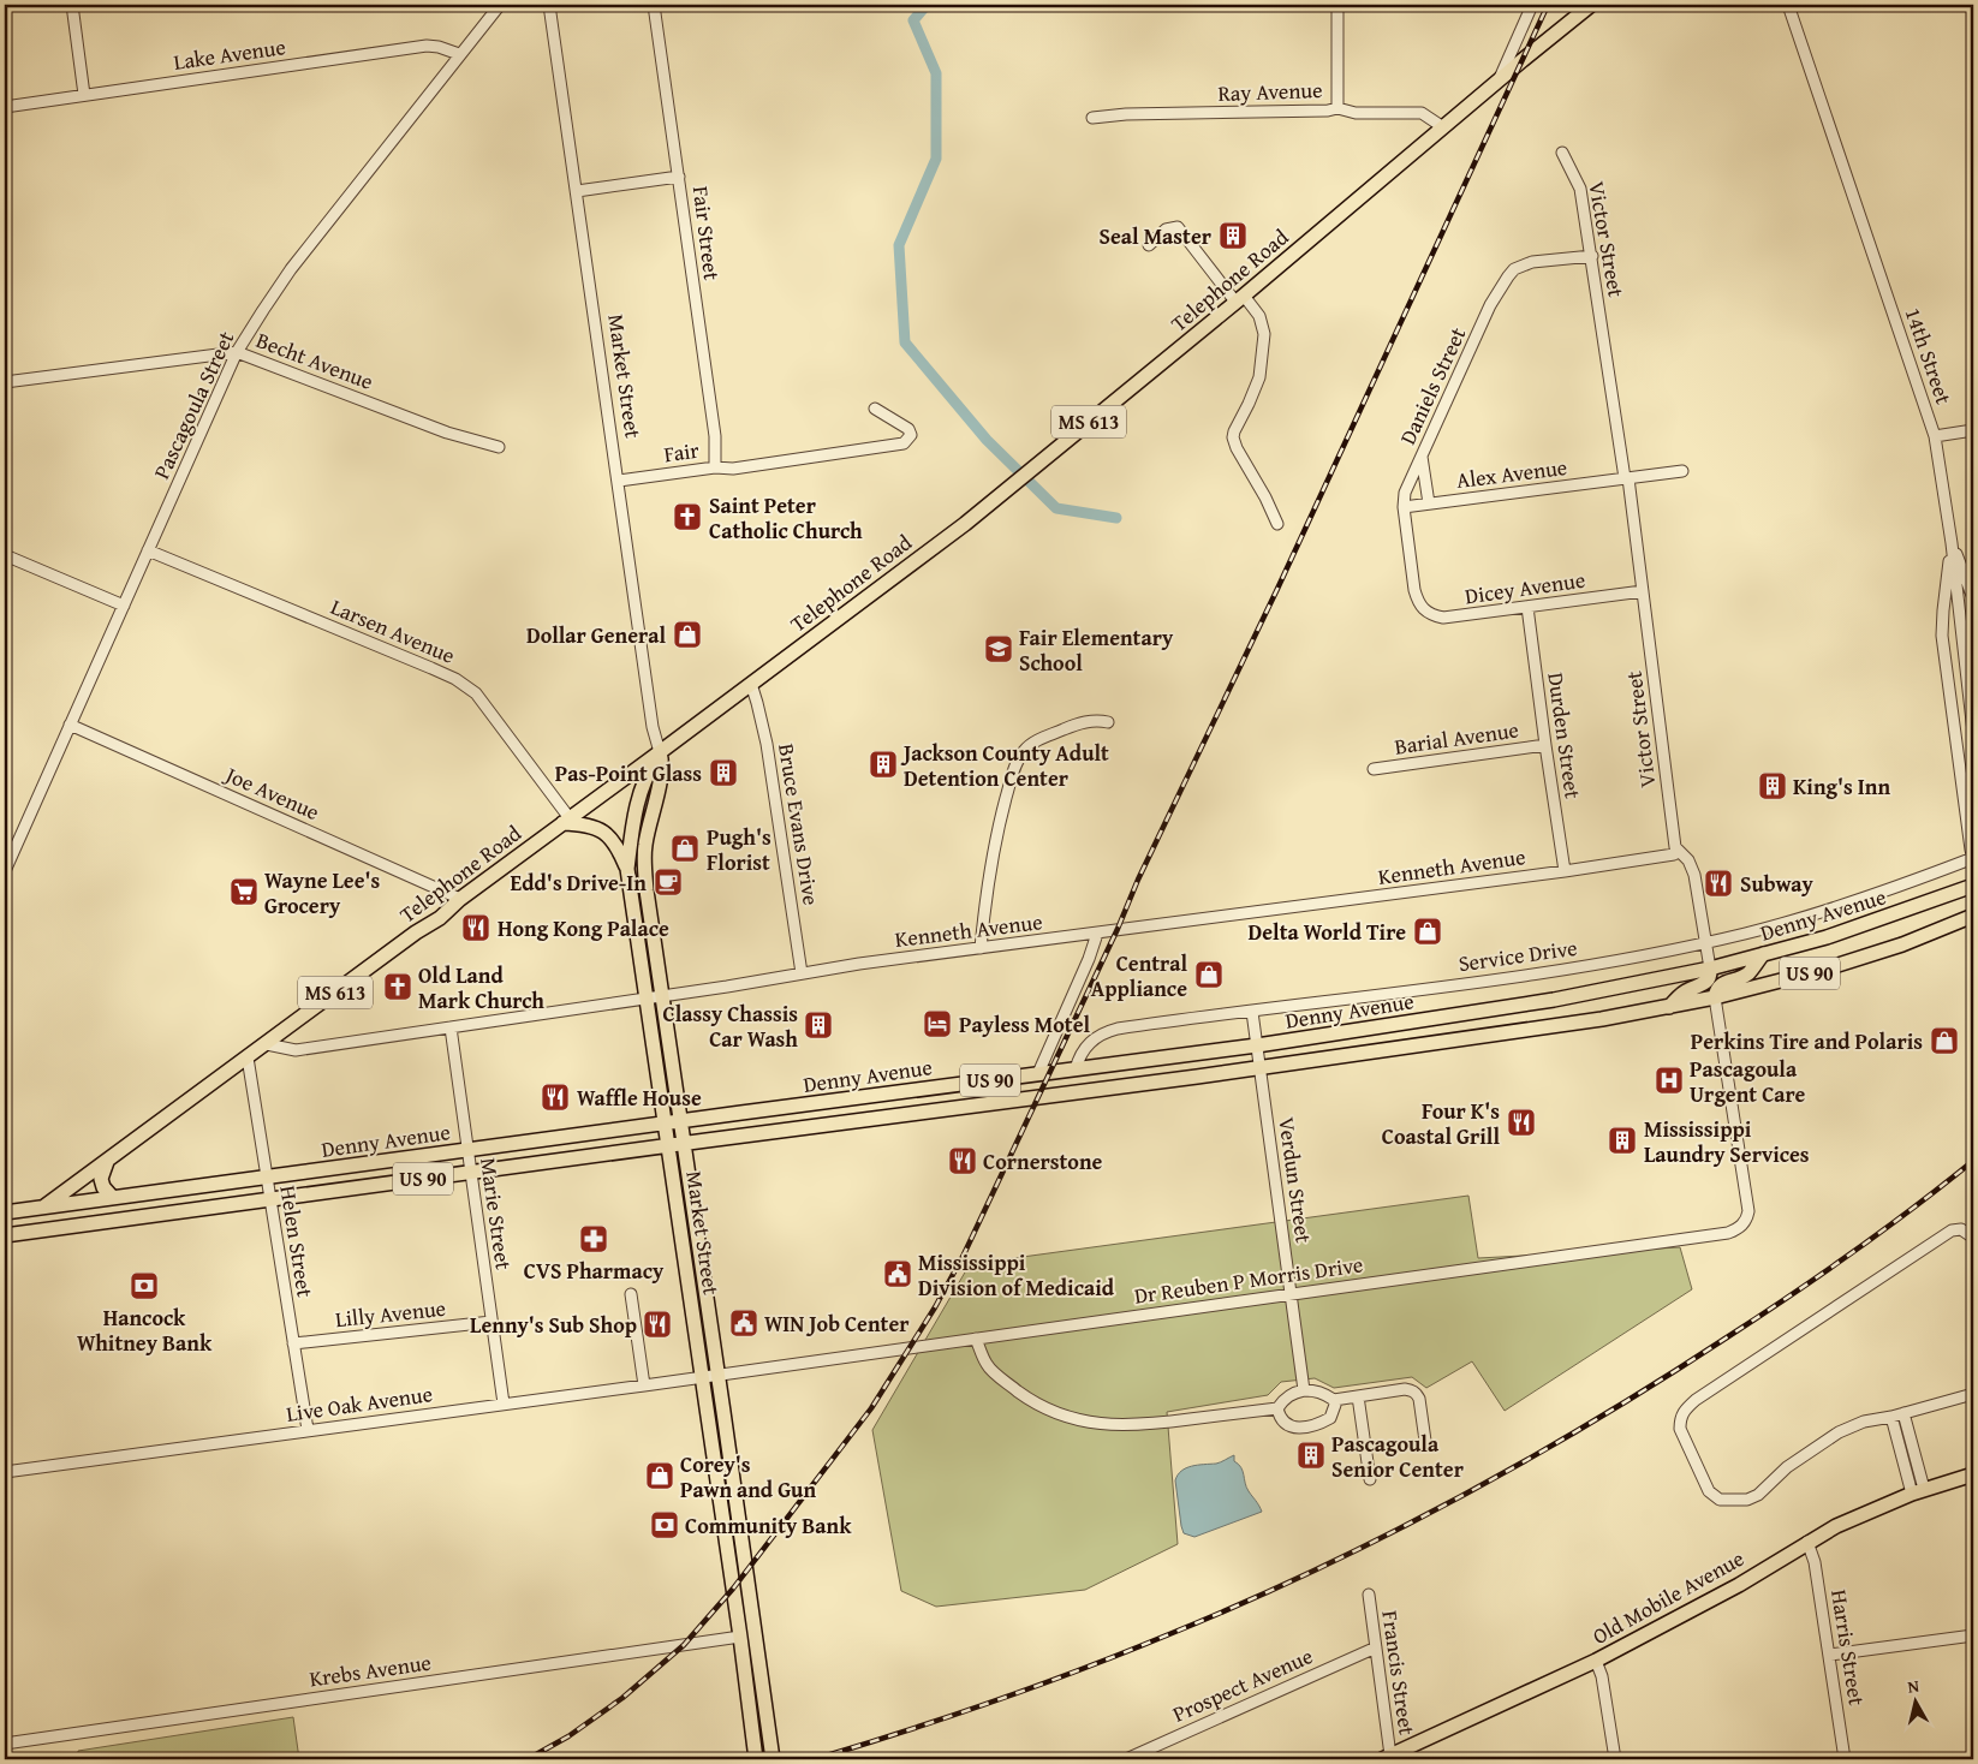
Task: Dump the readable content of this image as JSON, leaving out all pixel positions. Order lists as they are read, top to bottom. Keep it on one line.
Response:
{"streets":{"main road":["Telephone Road","Market Street","MS 613","Denny Avenue","US 90","Old Mobile Avenue"],"street":["Lake Avenue","Ray Avenue","Fair Street","Victor Street","14th Street","Becht Avenue","Daniels Street","Pascagoula Street","Fair","Alex Avenue","Dicey Avenue","Larsen Avenue","Durden Street","Barial Avenue","Joe Avenue","Bruce Evans Drive","Kenneth Avenue","Service Drive","Verdun Street","Marie Street","Helen Street","Dr Reuben P Morris Drive","Lilly Avenue","Live Oak Avenue","Harris Street","Krebs Avenue","Francis Street","Prospect Avenue"]},"crossings":[["Lake Avenue","Pascagoula Street"],["Ray Avenue","Telephone Road"],["Fair Street","Fair"],["Victor Street","Daniels Street"],["Victor Street","Alex Avenue"],["Victor Street","Dicey Avenue"],["Victor Street","Kenneth Avenue"],["Victor Street","Denny Avenue"],["Victor Street","Service Drive"],["Telephone Road","Market Street"],["Telephone Road","Larsen Avenue"],["Telephone Road","Joe Avenue"],["Telephone Road","Bruce Evans Drive"],["Telephone Road","Kenneth Avenue"],["Telephone Road","Denny Avenue"],["Telephone Road","Helen Street"],["Becht Avenue","Pascagoula Street"],["Market Street","Fair"],["Market Street","Kenneth Avenue"],["Market Street","Denny Avenue"],["Market Street","Dr Reuben P Morris Drive"],["Market Street","Live Oak Avenue"],["Market Street","Krebs Avenue"],["Daniels Street","Alex Avenue"],["Daniels Street","Dicey Avenue"],["Pascagoula Street","Larsen Avenue"],["Pascagoula Street","Joe Avenue"],["Dicey Avenue","Durden Street"],["Durden Street","Barial Avenue"],["Durden Street","Kenneth Avenue"],["Bruce Evans Drive","Kenneth Avenue"],["Kenneth Avenue","Marie Street"],["Denny Avenue","Service Drive"],["Denny Avenue","Verdun Street"],["Denny Avenue","Marie Street"],["Denny Avenue","Helen Street"],["Denny Avenue","Dr Reuben P Morris Drive"],["Service Drive","Verdun Street"],["Verdun Street","Dr Reuben P Morris Drive"],["Marie Street","Lilly Avenue"],["Marie Street","Live Oak Avenue"],["Helen Street","Lilly Avenue"],["Helen Street","Live Oak Avenue"],["Dr Reuben P Morris Drive","Live Oak Avenue"],["Old Mobile Avenue","Harris Street"],["Old Mobile Avenue","Francis Street"],["Francis Street","Prospect Avenue"]],"places":{"building":["Seal Master","Jackson County Adult Detention Center","Pas-Point Glass","King's Inn","Classy Chassis Car Wash","Mississippi Laundry Services","Pascagoula Senior Center"],"church":["Saint Peter Catholic Church","Old Land Mark Church"],"shop":["Dollar General","Pugh's Florist","Delta World Tire","Central Appliance","Perkins Tire and Polaris","Corey's Pawn and Gun"],"school or university":["Fair Elementary School"],"cafe":["Edd's Drive-In"],"restaurant":["Subway","Hong Kong Palace","Waffle House","Four K's Coastal Grill","Cornerstone","Lenny's Sub Shop"],"supermarket":["Wayne Lee's Grocery"],"hotel":["Payless Motel"],"hospital":["Pascagoula Urgent Care"],"pharmacy":["CVS Pharmacy"],"public building":["Mississippi Division of Medicaid","WIN Job Center"],"bank":["Hancock Whitney Bank","Community Bank"]},"north":"top"}
